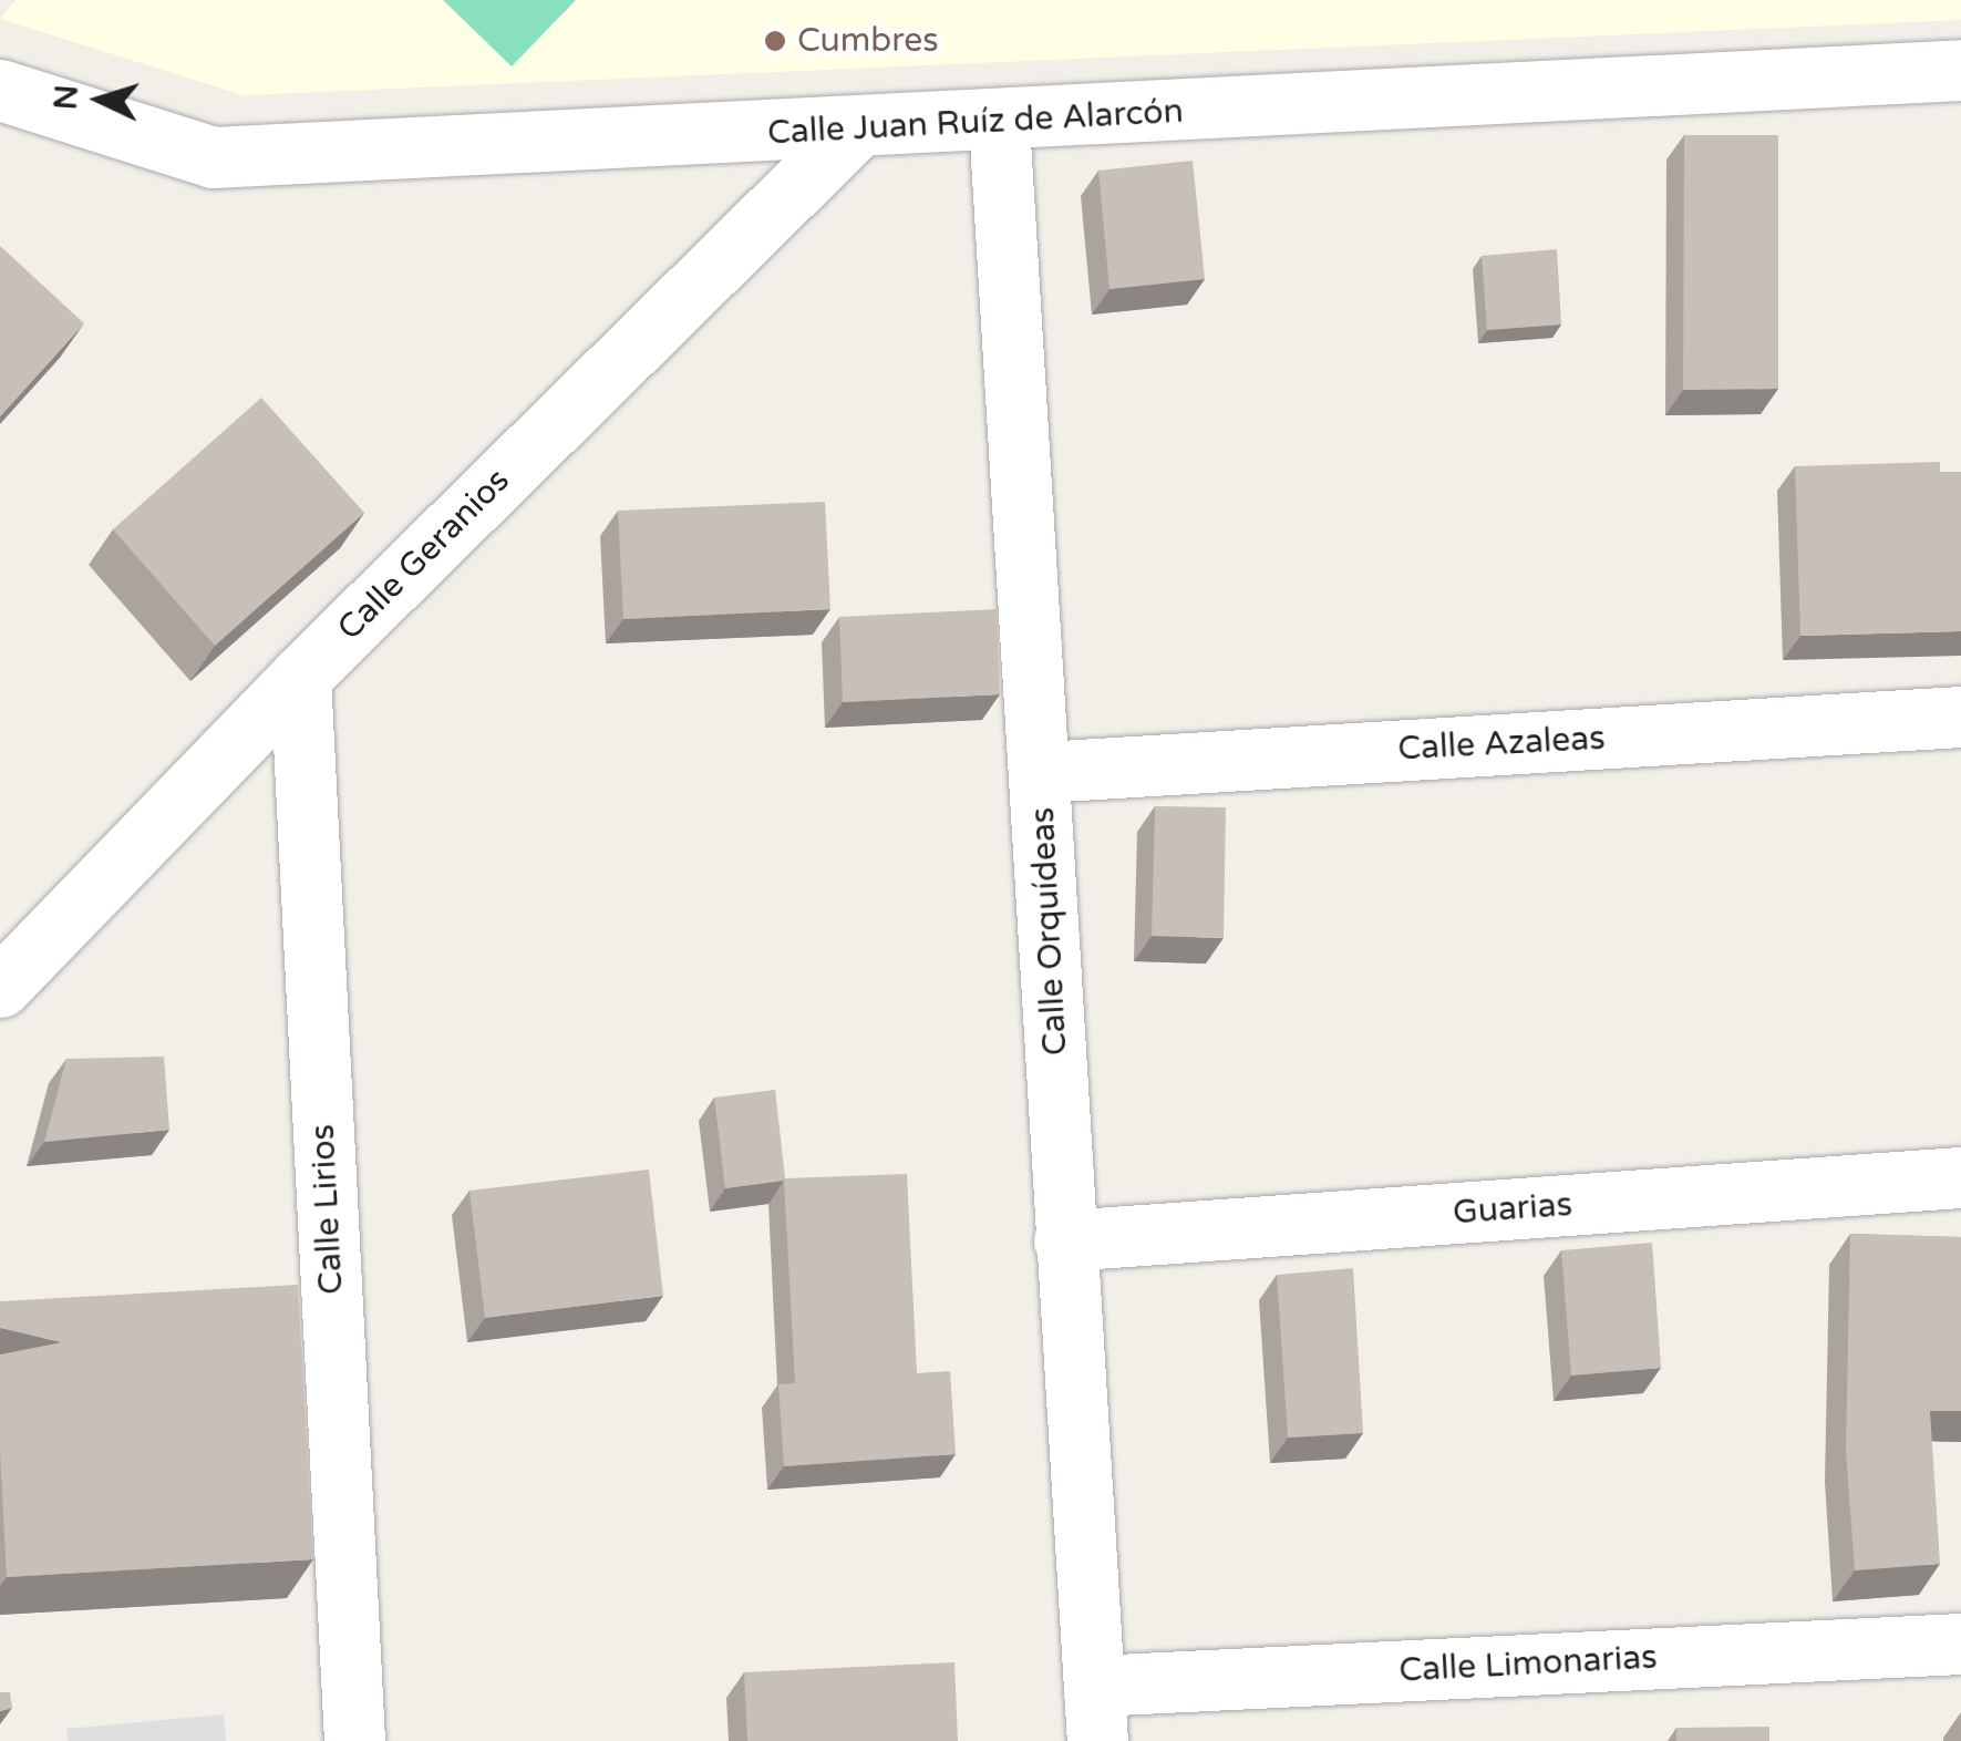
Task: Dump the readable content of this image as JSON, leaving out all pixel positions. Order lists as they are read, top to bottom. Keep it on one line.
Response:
{"streets":{"street":["Calle Juan Ruíz de Alarcón","Calle Geranios","Calle Azaleas","Calle Orquídeas","Calle Lirios","Guarias","Calle Limonarias"]},"crossings":[["Calle Juan Ruíz de Alarcón","Calle Geranios"],["Calle Juan Ruíz de Alarcón","Calle Orquídeas"],["Calle Geranios","Calle Lirios"],["Calle Azaleas","Calle Orquídeas"],["Calle Orquídeas","Guarias"],["Calle Orquídeas","Calle Limonarias"]],"places":["Cumbres"],"north":"left"}
